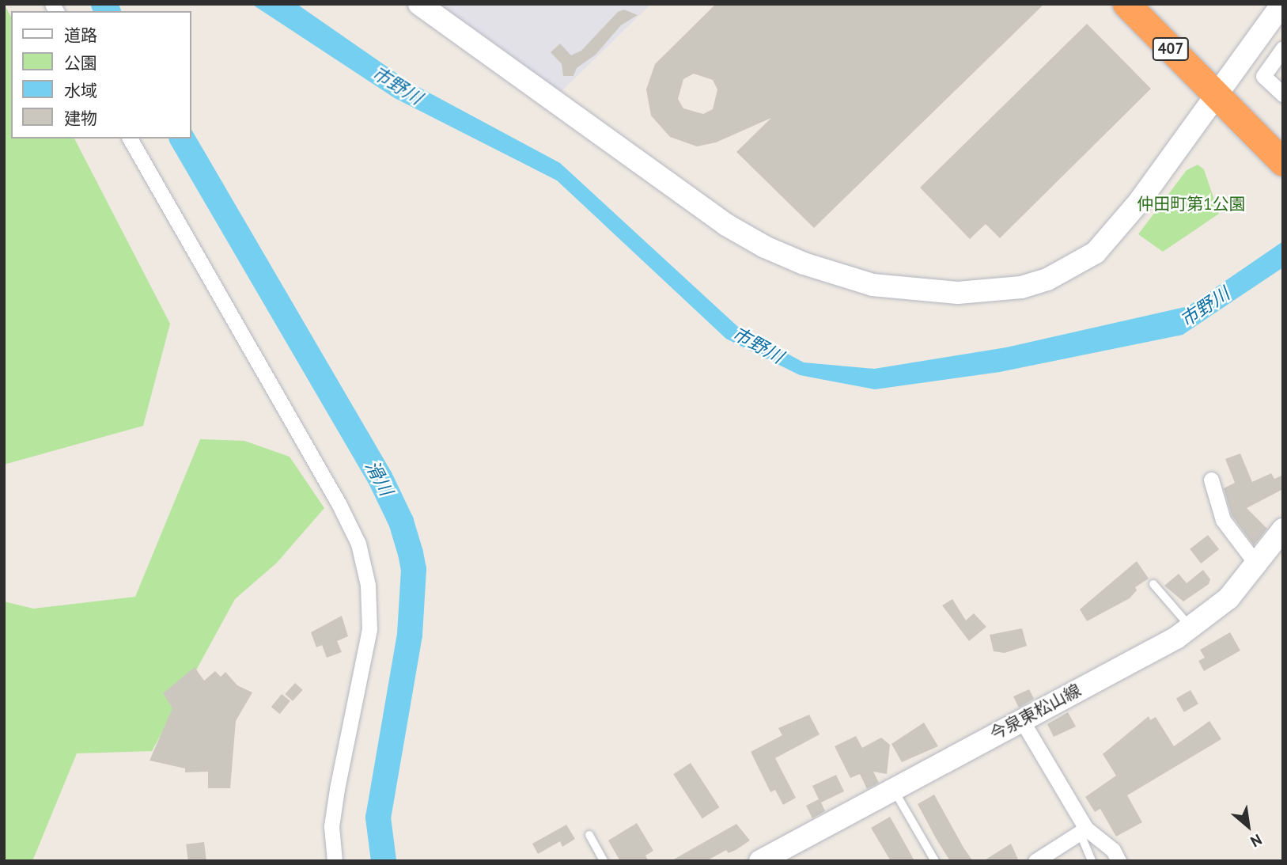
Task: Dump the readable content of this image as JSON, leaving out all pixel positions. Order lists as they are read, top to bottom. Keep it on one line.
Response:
{"streets":{"highway":["407"],"street":["今泉東松山線"]},"water":["市野川","滑川"],"parks":["仲田町第1公園"],"legend":["道路","公園","水域","建物"],"north":"bottom right"}
